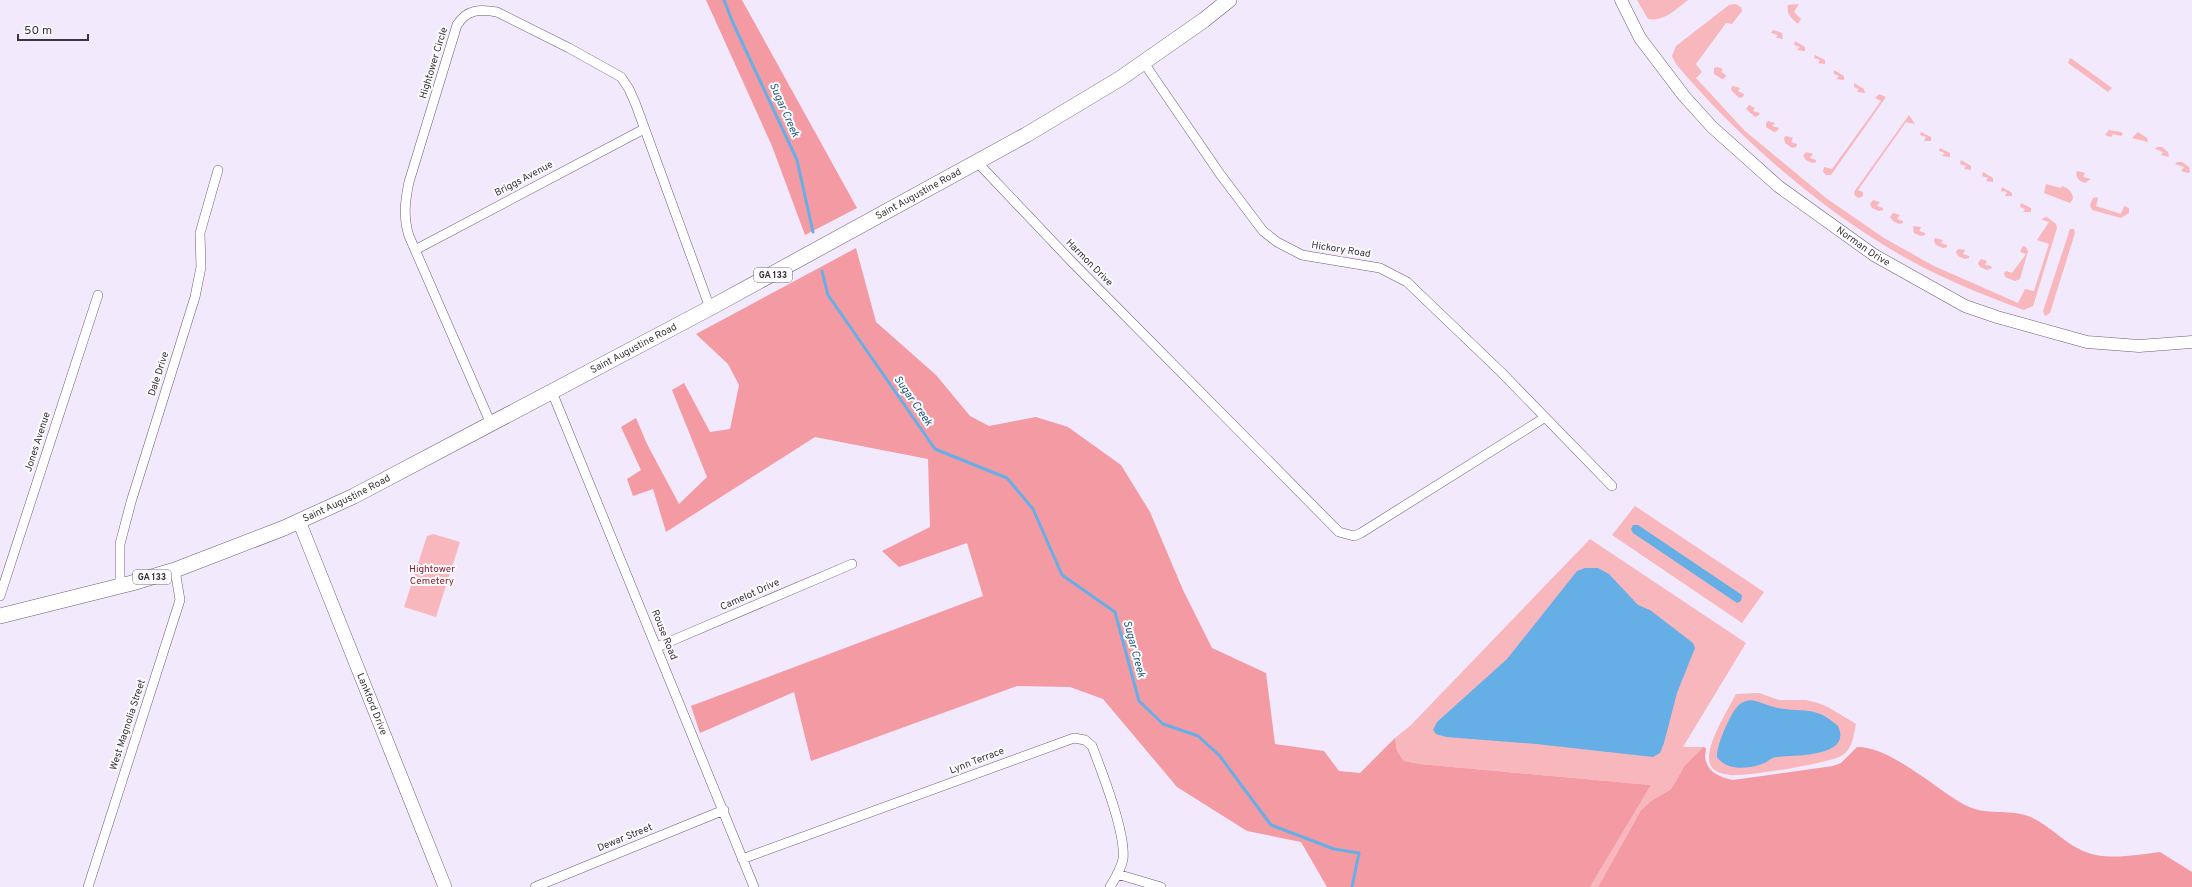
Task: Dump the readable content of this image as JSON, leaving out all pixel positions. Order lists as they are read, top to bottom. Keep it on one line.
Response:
{"streets":{"main road":["Saint Augustine Road","GA 133","Lankford Drive"],"street":["Hightower Circle","Briggs Avenue","Norman Drive","Hickory Road","Harmon Drive","Dale Drive","Jones Avenue","Camelot Drive","Rouse Road","West Magnolia Street","Lynn Terrace","Dewar Street"]},"crossings":[["Hightower Circle","Briggs Avenue"],["Hightower Circle","Saint Augustine Road"],["Saint Augustine Road","Hickory Road"],["Saint Augustine Road","Harmon Drive"],["Saint Augustine Road","Dale Drive"],["Saint Augustine Road","Rouse Road"],["Saint Augustine Road","Lankford Drive"],["Saint Augustine Road","West Magnolia Street"],["Hickory Road","Harmon Drive"],["Camelot Drive","Rouse Road"],["Rouse Road","Lynn Terrace"],["Rouse Road","Dewar Street"]],"water":["Sugar Creek"],"parks":["Hightower Cemetery"],"scale_bar":"50 m"}
